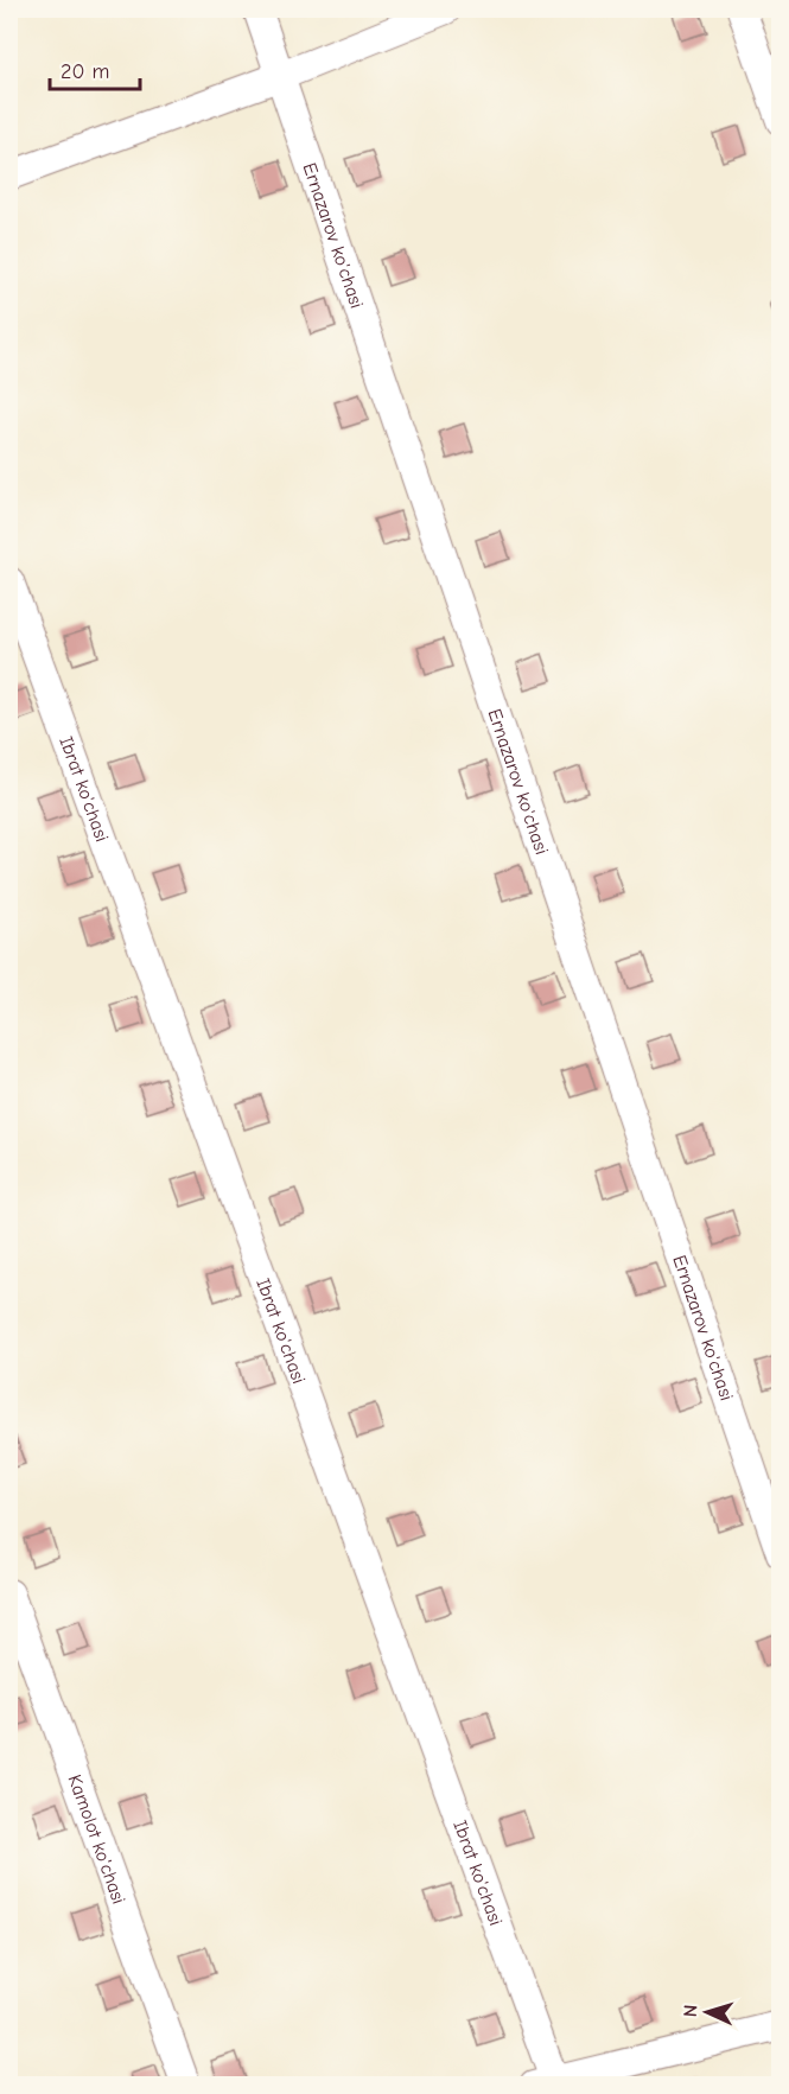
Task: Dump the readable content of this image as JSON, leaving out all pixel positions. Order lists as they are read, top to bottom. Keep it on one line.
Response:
{"streets":{"street":["Ernazarov ko'chasi","Ibrat ko'chasi","Kamolot ko'chasi"]},"scale_bar":"20 m","north":"left"}
